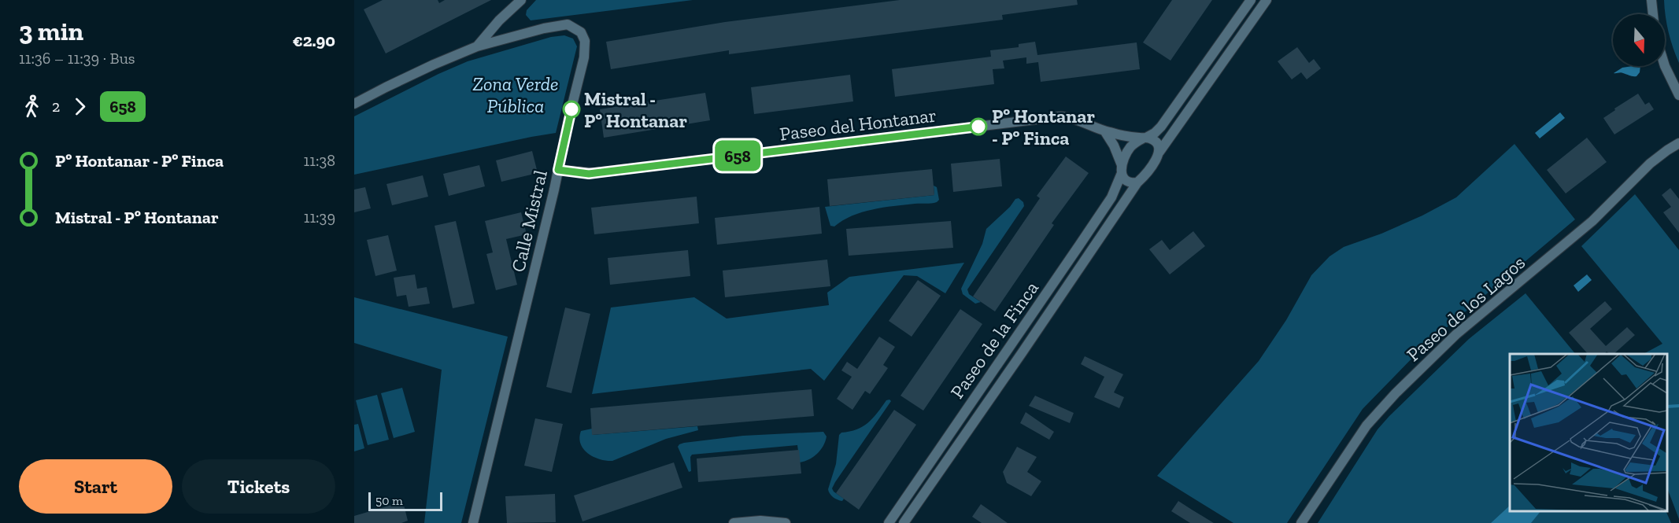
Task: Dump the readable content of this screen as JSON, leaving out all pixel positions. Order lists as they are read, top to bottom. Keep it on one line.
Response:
{"streets":{"street":["Paseo del Hontanar","Calle Mistral","Paseo de los Lagos","Paseo de la Finca"]},"crossings":[["Paseo del Hontanar","Calle Mistral"],["Paseo del Hontanar","Paseo de la Finca"]],"parks":["Zona Verde Pública"],"places":["Mistral - Pº Hontanar","Pº Hontanar - Pº Finca"],"lines":["bus line 658"],"scale_bar":"50 m","north":"bottom","page":{"heading":["3 min","11:36 – 11:39 · Bus","€2.90"],"on_map":"658","legs":["2","658"],"list":[{"name":"Pº Hontanar - Pº Finca","value":"11:38"},{"name":"Mistral - Pº Hontanar","value":"11:39"}],"buttons":["Start","Tickets"],"scale":"50 m"}}
